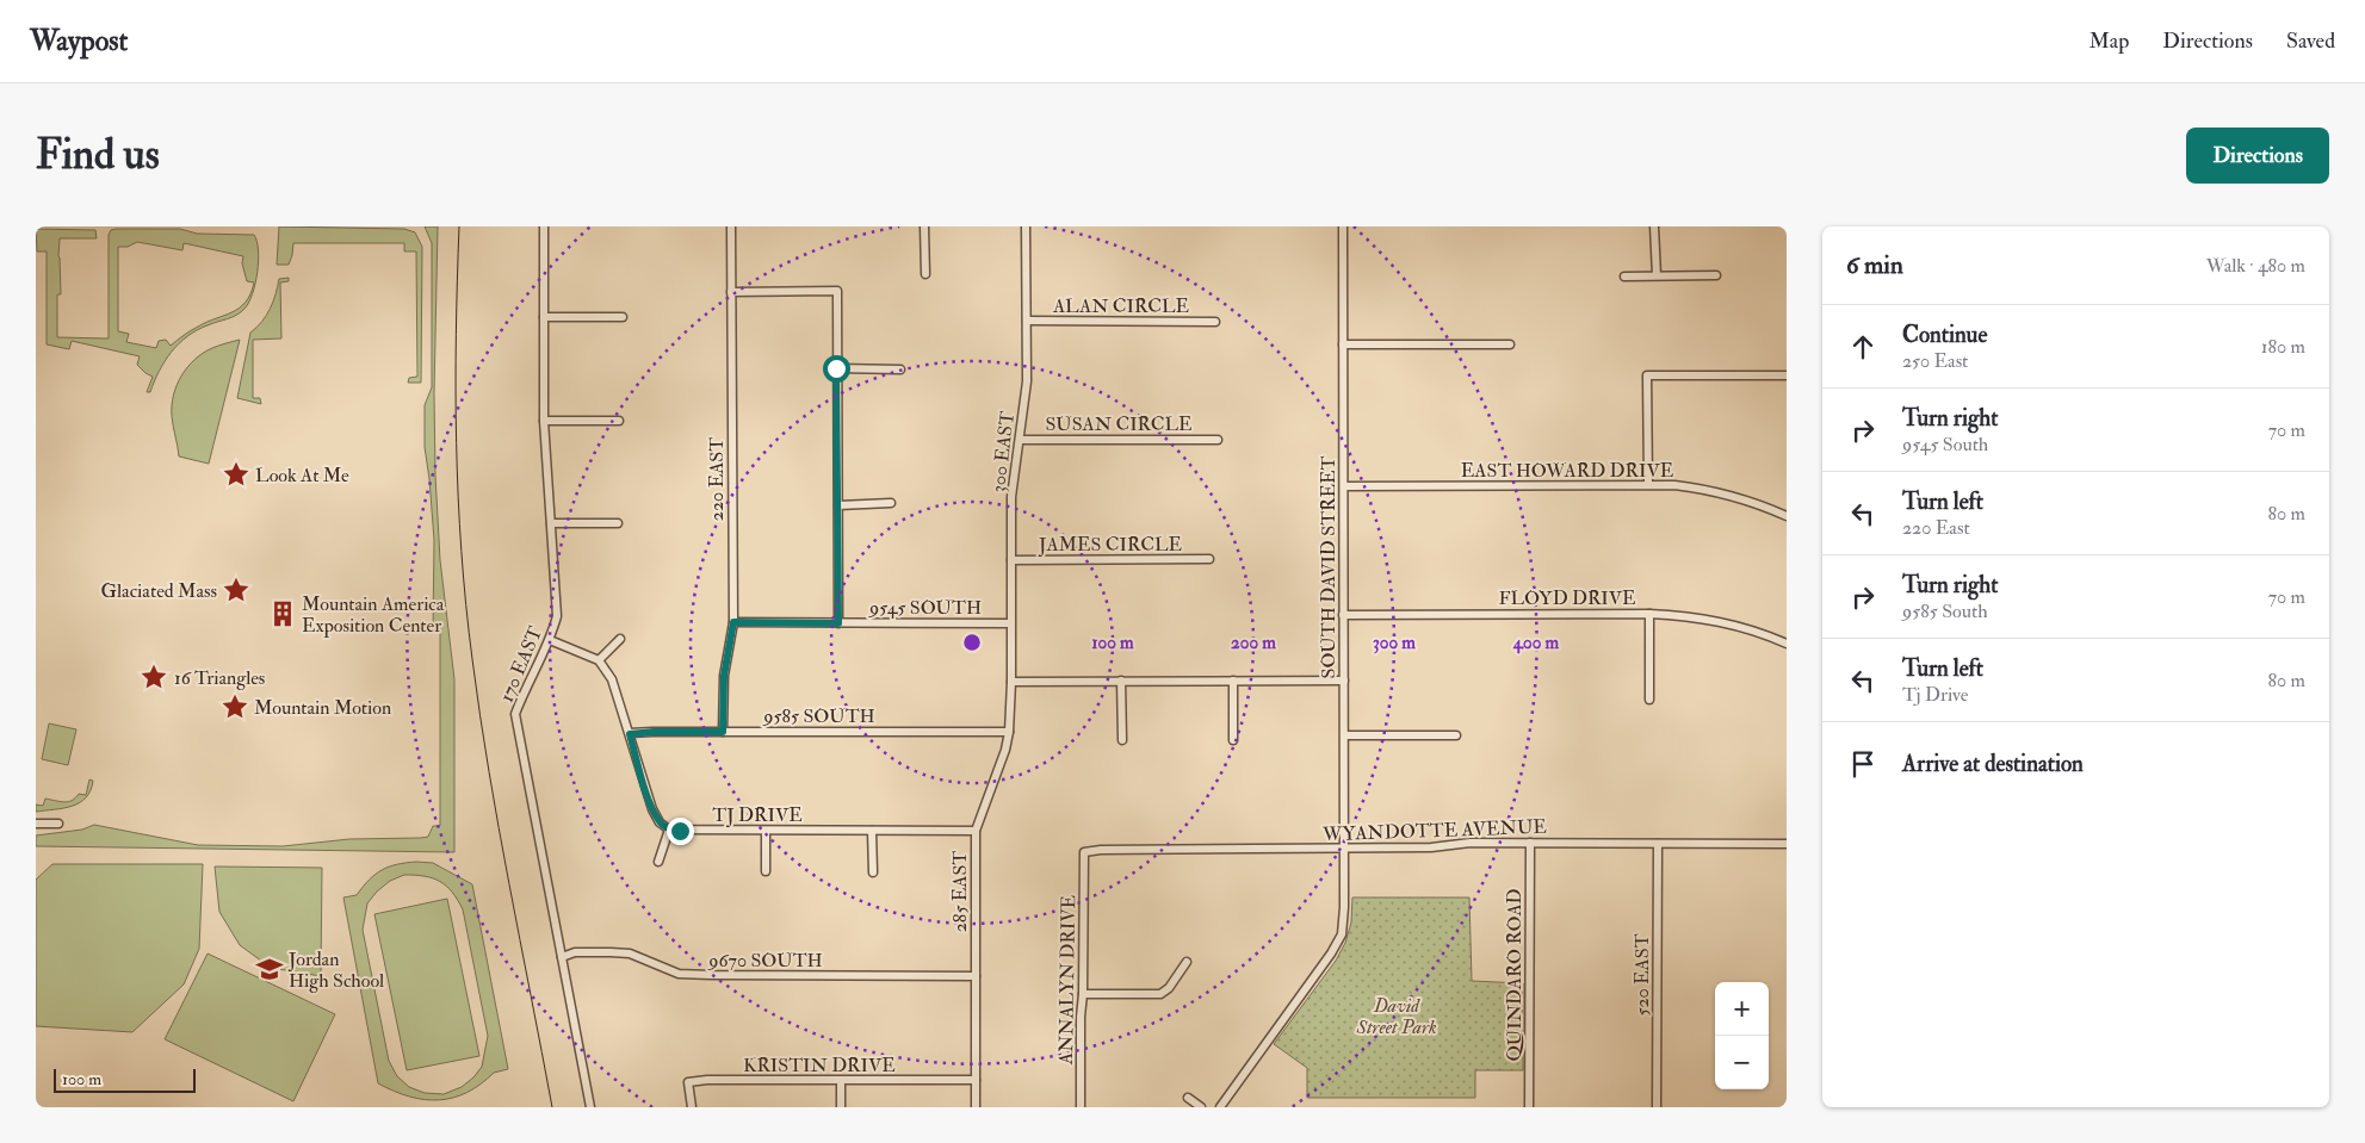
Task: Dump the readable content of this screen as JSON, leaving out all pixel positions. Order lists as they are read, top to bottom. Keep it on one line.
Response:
{"streets":{"street":["ALAN CIRCLE","SUSAN CIRCLE","300 EAST","EAST HOWARD DRIVE","220 EAST","JAMES CIRCLE","SOUTH DAVID STREET","FLOYD DRIVE","9545 SOUTH","170 EAST","9585 SOUTH","TJ DRIVE","WYANDOTTE AVENUE","285 EAST","9670 SOUTH","QUINDARO ROAD","520 EAST","ANNALYN DRIVE","KRISTIN DRIVE"]},"crossings":[["ALAN CIRCLE","300 EAST"],["SUSAN CIRCLE","300 EAST"],["300 EAST","JAMES CIRCLE"],["300 EAST","9545 SOUTH"],["300 EAST","285 EAST"],["EAST HOWARD DRIVE","SOUTH DAVID STREET"],["220 EAST","9545 SOUTH"],["220 EAST","9585 SOUTH"],["SOUTH DAVID STREET","FLOYD DRIVE"],["SOUTH DAVID STREET","WYANDOTTE AVENUE"],["170 EAST","9670 SOUTH"],["9585 SOUTH","285 EAST"],["TJ DRIVE","285 EAST"],["WYANDOTTE AVENUE","QUINDARO ROAD"],["WYANDOTTE AVENUE","520 EAST"],["WYANDOTTE AVENUE","ANNALYN DRIVE"],["285 EAST","9670 SOUTH"],["285 EAST","KRISTIN DRIVE"]],"parks":["David Street Park"],"places":{"place":["Look At Me","Glaciated Mass","16 Triangles","Mountain Motion"],"building":["Mountain America Exposition Center"],"school or university":["Jordan High School"]},"scale_bar":"100 m","page":{"header":"Waypost","nav":["Map","Directions","Saved"],"buttons":"Directions","title":"Find us","heading":["6 min","Walk · 480 m"],"list":[["Continue","250 East","180 m"],["Turn right","9545 South","70 m"],["Turn left","220 East","80 m"],["Turn right","9585 South","70 m"],["Turn left","Tj Drive","80 m"],"Arrive at destination"],"map_buttons":["+","−"],"scale":"100 m"},"rings":["100 m","200 m","300 m","400 m"]}
